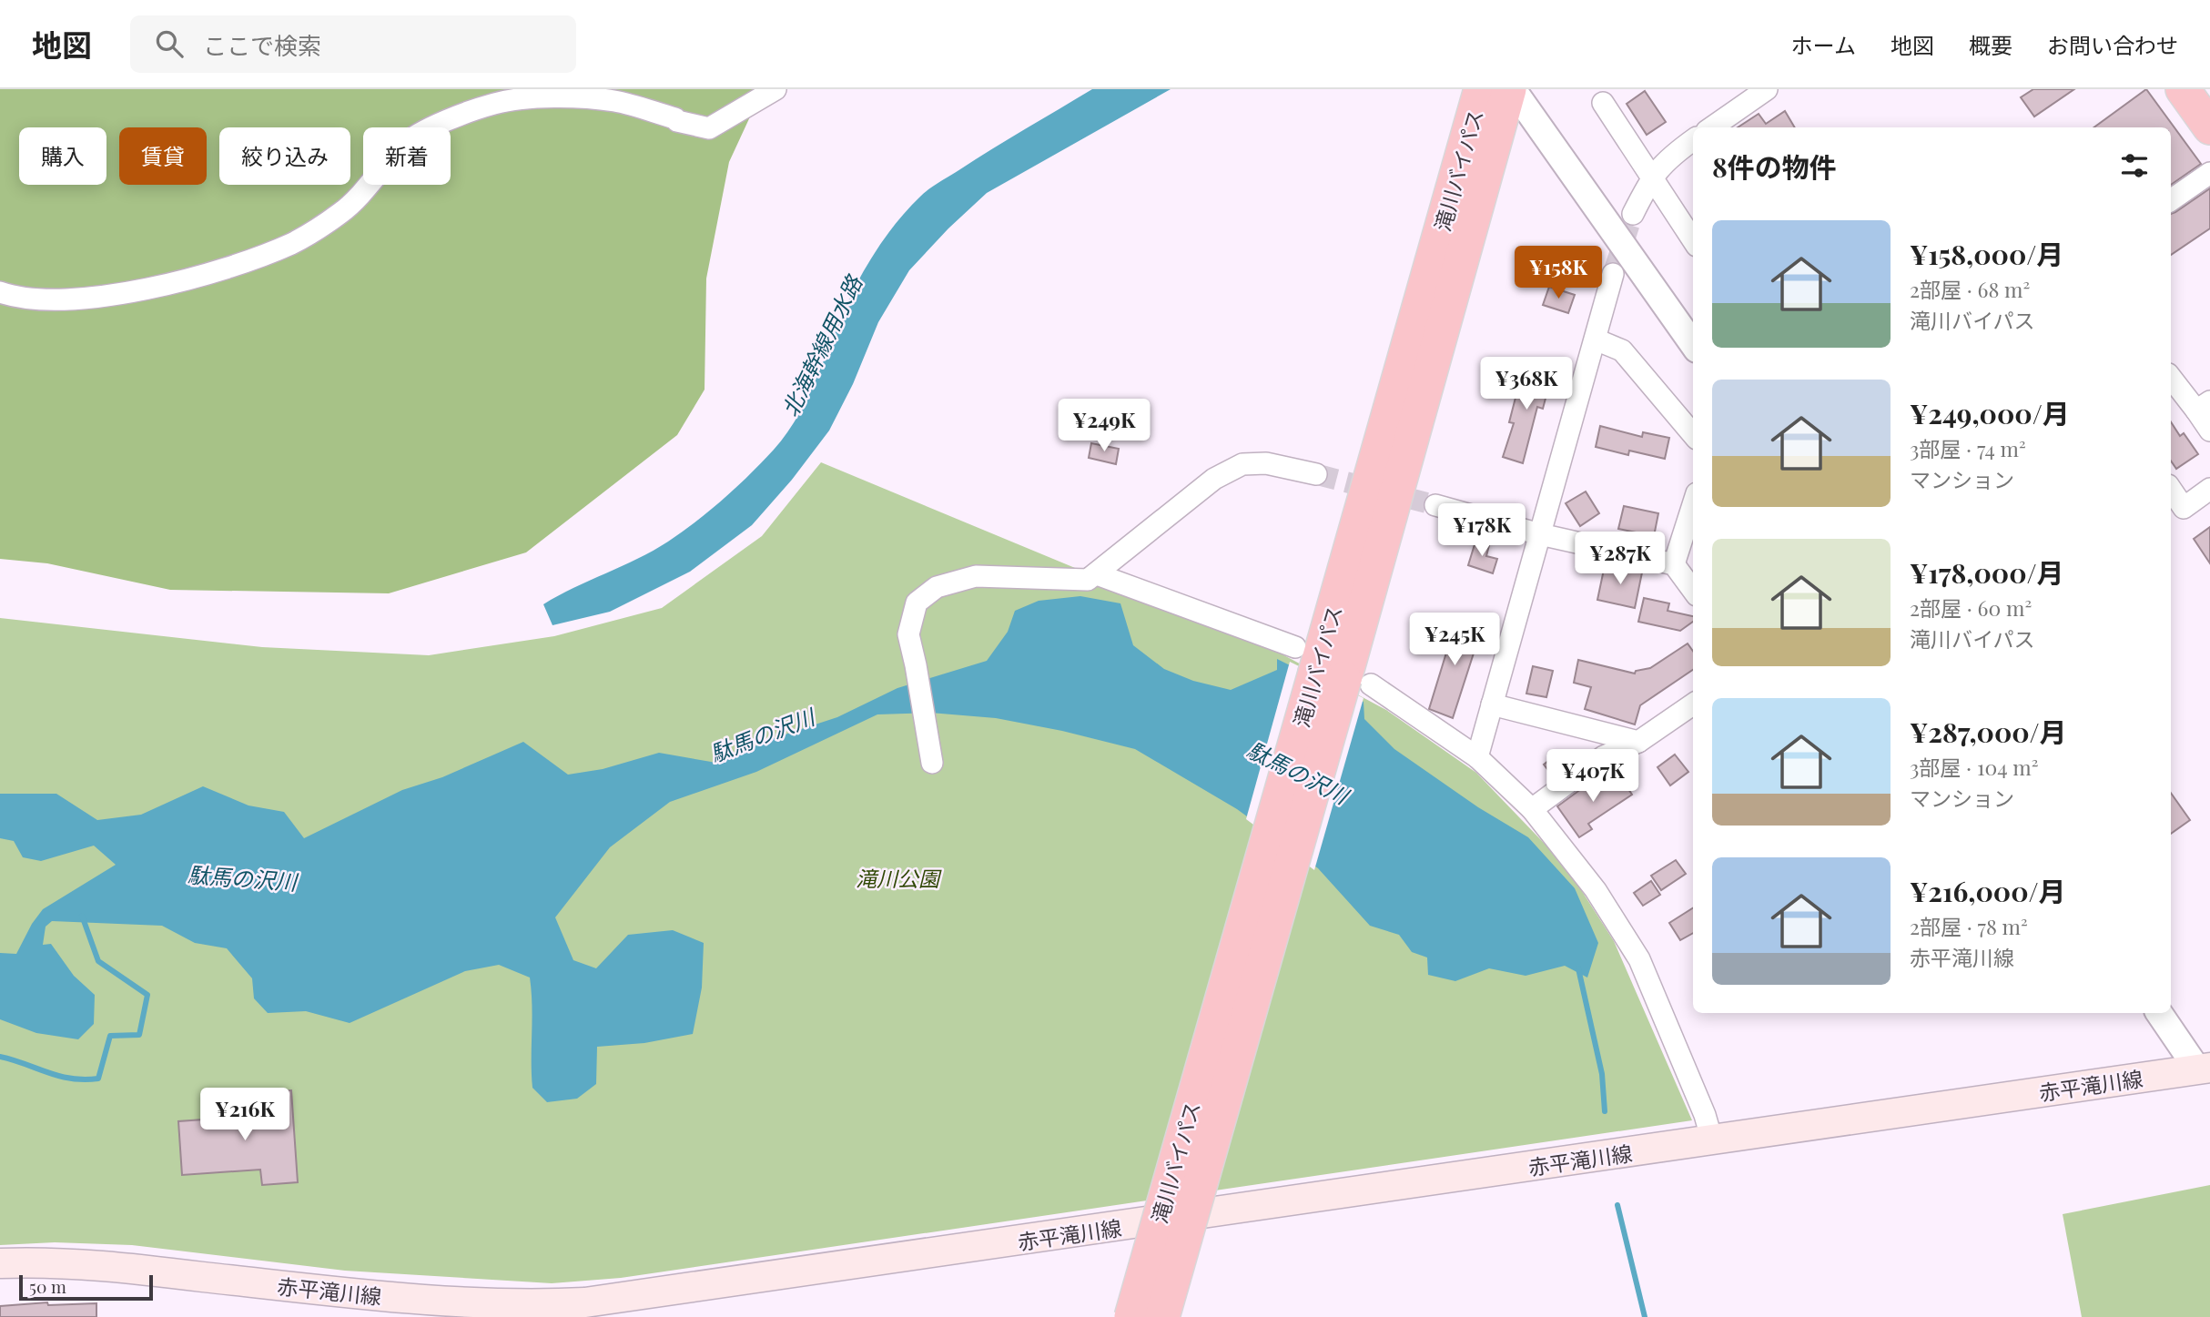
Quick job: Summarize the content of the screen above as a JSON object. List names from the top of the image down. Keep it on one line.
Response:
{"streets":{"highway":["滝川バイパス"],"main road":["赤平滝川線"]},"water":["北海幹線用水路","駄馬の沢川"],"parks":["滝川公園"],"scale_bar":"50 m","page":{"header":"地図","search":"ここで検索","nav":["ホーム","地図","概要","お問い合わせ"],"chip":["購入","賃貸","絞り込み","新着"],"heading":"8件の物件","list":[{"name":"¥158,000/月","note":"2部屋 · 68 m² · 滝川バイパス"},{"name":"¥249,000/月","note":"3部屋 · 74 m² · マンション"},{"name":"¥178,000/月","note":"2部屋 · 60 m² · 滝川バイパス"},{"name":"¥287,000/月","note":"3部屋 · 104 m² · マンション"},{"name":"¥216,000/月","note":"2部屋 · 78 m² · 赤平滝川線"}],"price":["¥158K","¥368K","¥249K","¥178K","¥287K","¥245K","¥407K","¥216K"],"scale":"50 m"}}
